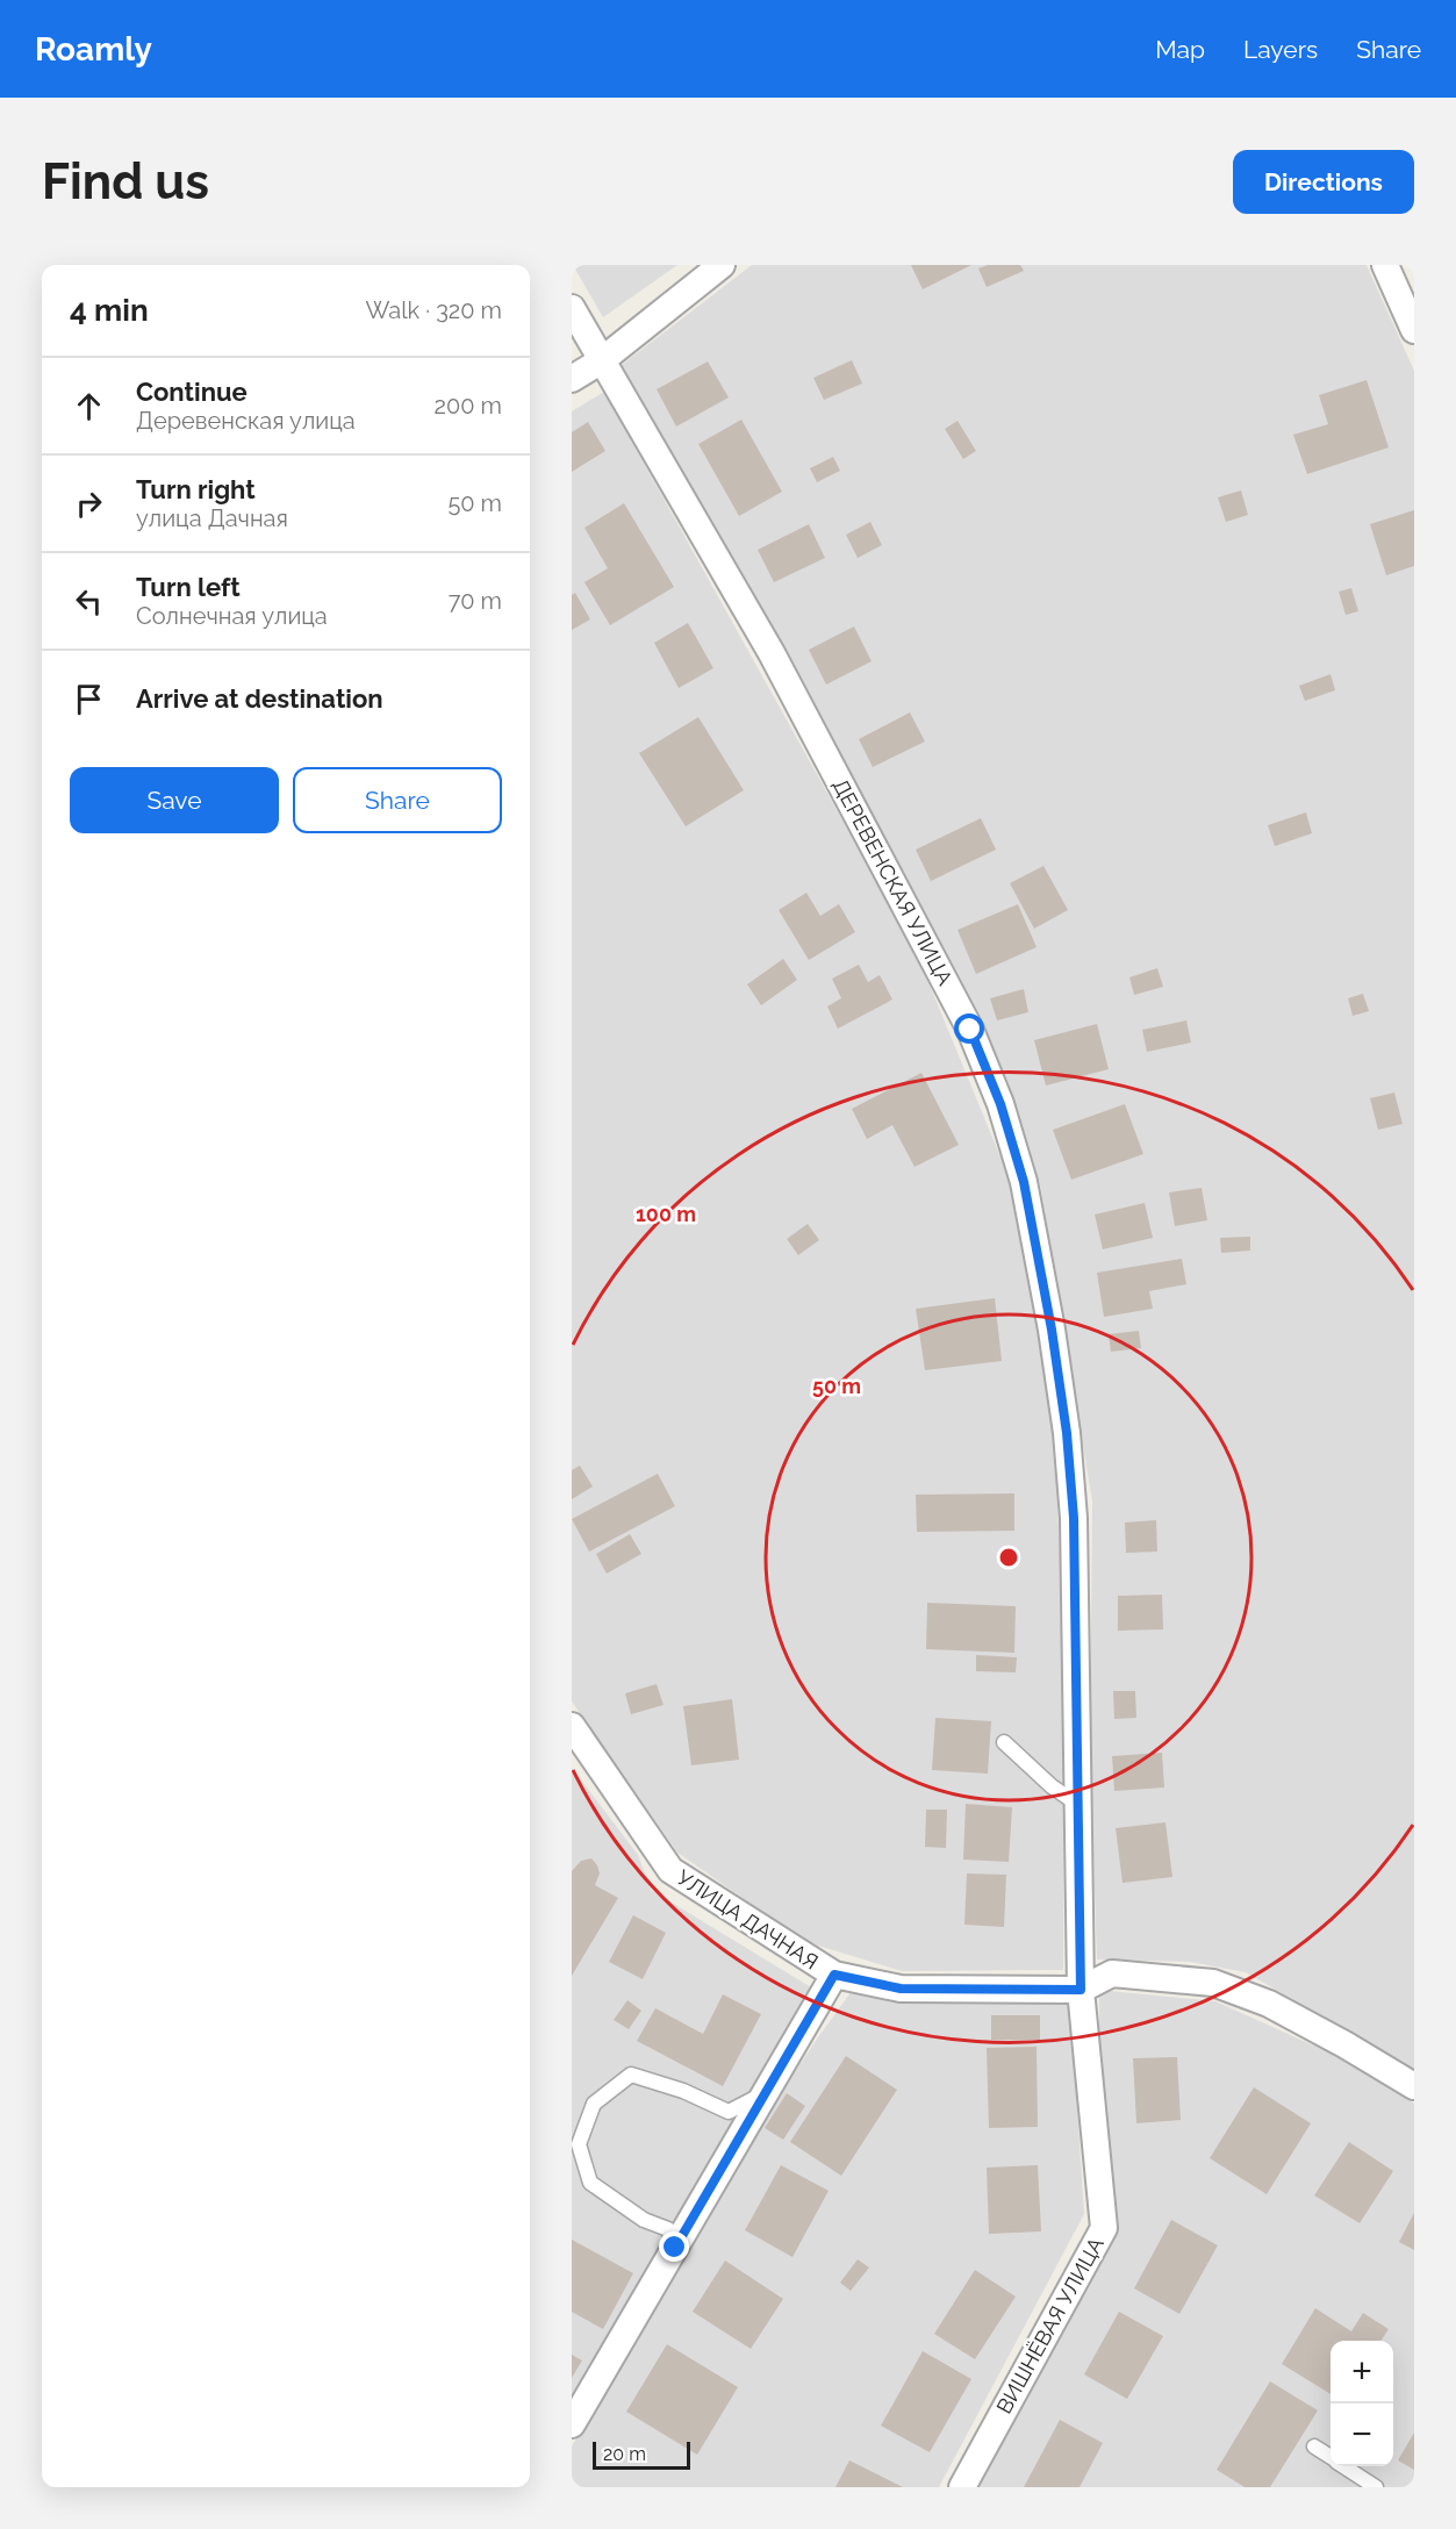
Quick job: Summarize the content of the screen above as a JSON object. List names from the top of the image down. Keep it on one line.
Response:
{"streets":{"street":["ДЕРЕВЕНСКАЯ УЛИЦА","УЛИЦА ДАЧНАЯ","ВИШНЁВАЯ УЛИЦА"]},"crossings":[["ДЕРЕВЕНСКАЯ УЛИЦА","УЛИЦА ДАЧНАЯ"],["ДЕРЕВЕНСКАЯ УЛИЦА","ВИШНЁВАЯ УЛИЦА"],["УЛИЦА ДАЧНАЯ","ВИШНЁВАЯ УЛИЦА"]],"scale_bar":"20 m","page":{"header":"Roamly","nav":["Map","Layers","Share"],"buttons":["Directions",["Save","Share"]],"title":"Find us","heading":["4 min","Walk · 320 m"],"list":[["Continue","Деревенская улица","200 m"],["Turn right","улица Дачная","50 m"],["Turn left","Солнечная улица","70 m"],"Arrive at destination"],"map_buttons":["+","−"],"scale":"20 m"},"rings":["100 m","50 m"]}
